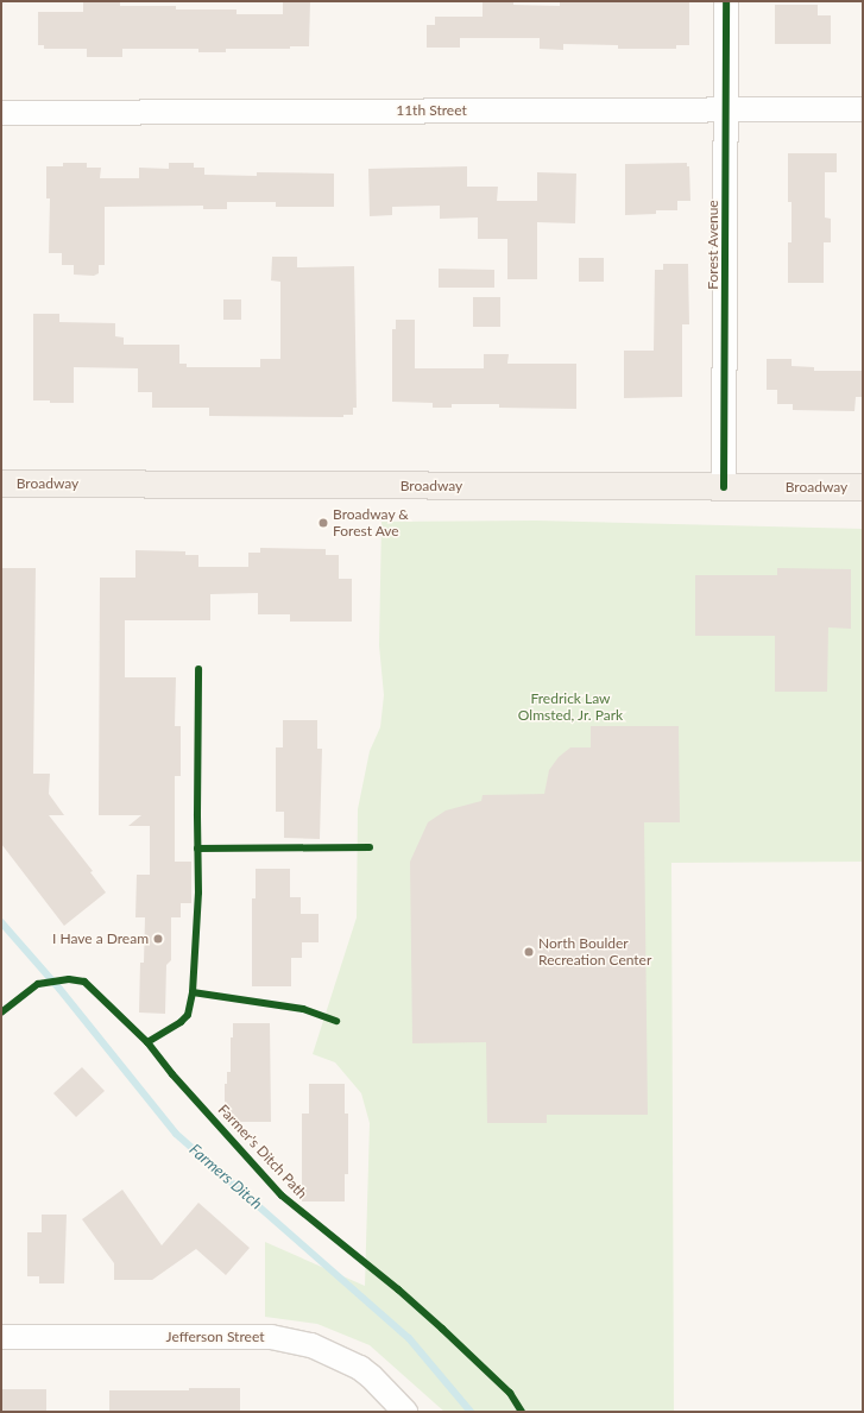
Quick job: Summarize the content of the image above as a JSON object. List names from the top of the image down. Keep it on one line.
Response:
{"streets":{"main road":["Broadway"],"street":["11th Street","Forest Avenue","Jefferson Street"],"cycle path":["Farmer's Ditch Path"]},"crossings":[["11th Street","Forest Avenue"],["Forest Avenue","Broadway"]],"water":["Farmers Ditch"],"parks":["Fredrick Law Olmsted, Jr. Park"],"places":["Broadway & Forest Ave","I Have a Dream","North Boulder Recreation Center"]}
